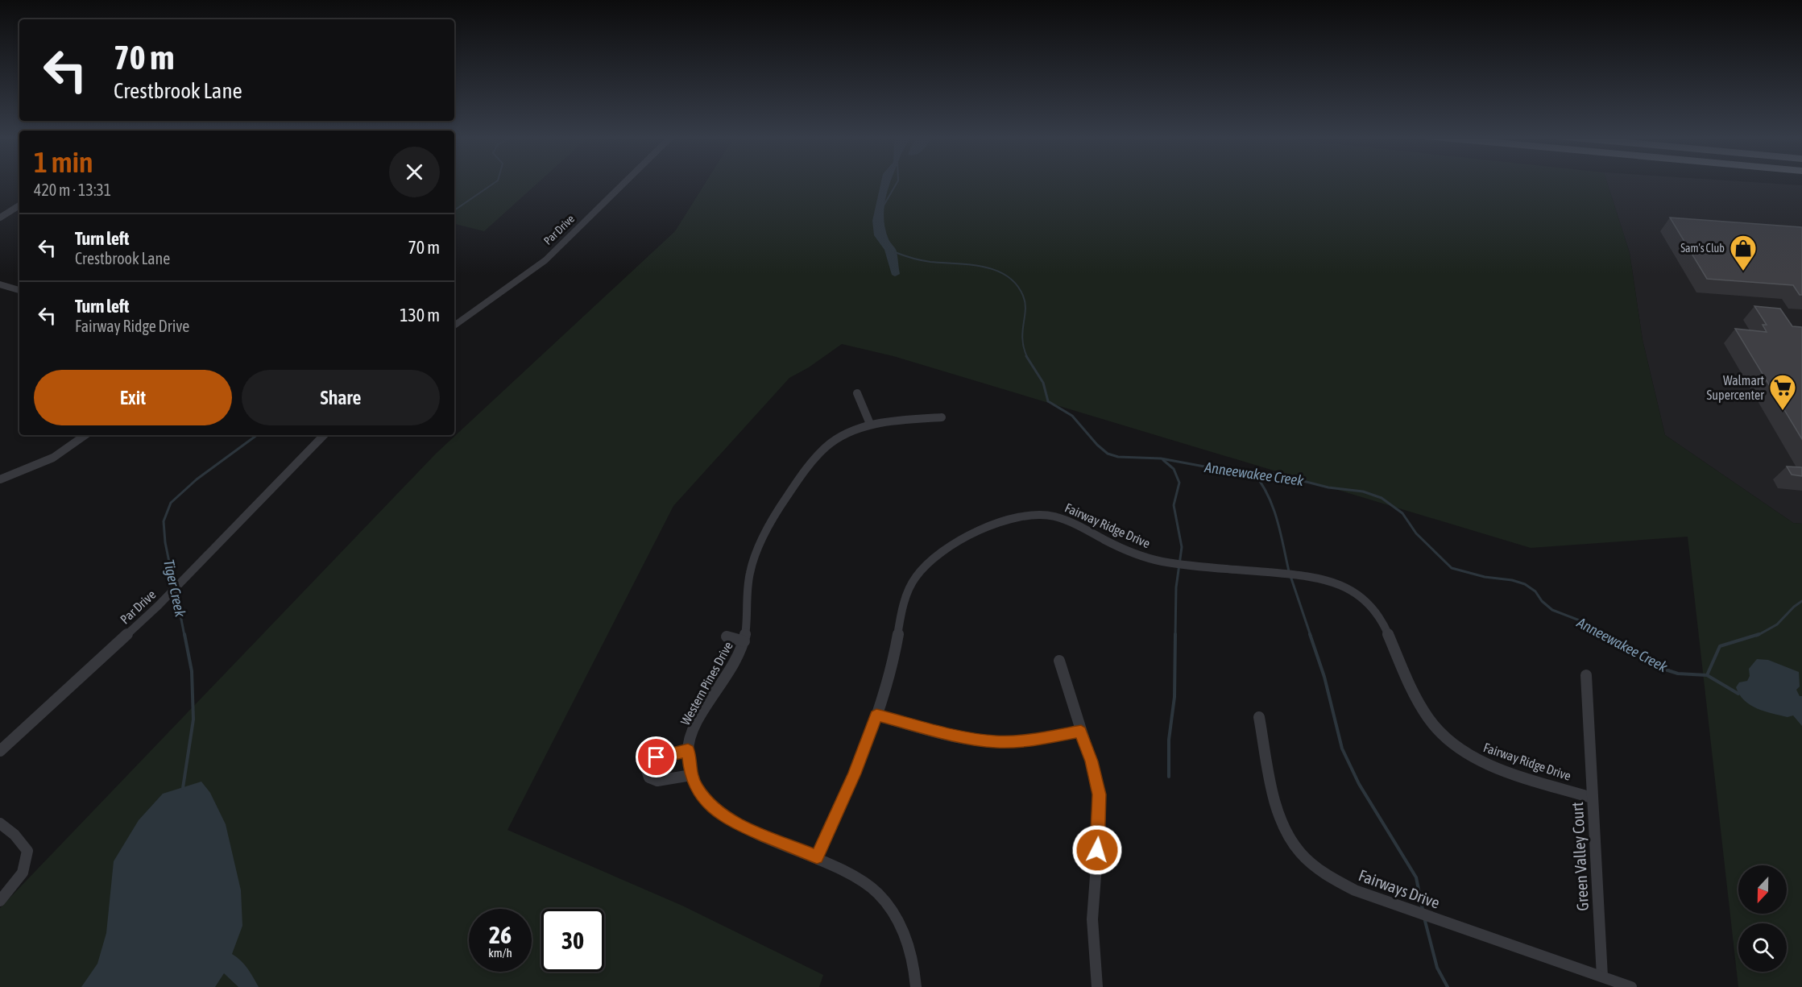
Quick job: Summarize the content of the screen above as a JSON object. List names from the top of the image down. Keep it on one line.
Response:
{"streets":{"street":["Par Drive","Fairway Ridge Drive","Western Pines Drive","Green Valley Court","Fairways Drive"]},"crossings":[["Fairway Ridge Drive","Western Pines Drive"],["Fairway Ridge Drive","Green Valley Court"],["Green Valley Court","Fairways Drive"]],"water":["Anneewakee Creek","Tiger Creek"],"places":{"shop":["Sam's Club"],"supermarket":["Walmart Supercenter"]},"north":"bottom","page":{"turn":["70 m","Crestbrook Lane"],"heading":["1 min","420 m · 13:31"],"list":[{"name":"Turn left","note":"Crestbrook Lane","value":"70 m"},{"name":"Turn left","note":"Fairway Ridge Drive","value":"130 m"}],"buttons":["Exit","Share"],"speed":"26 km/h","limit":"30"}}
